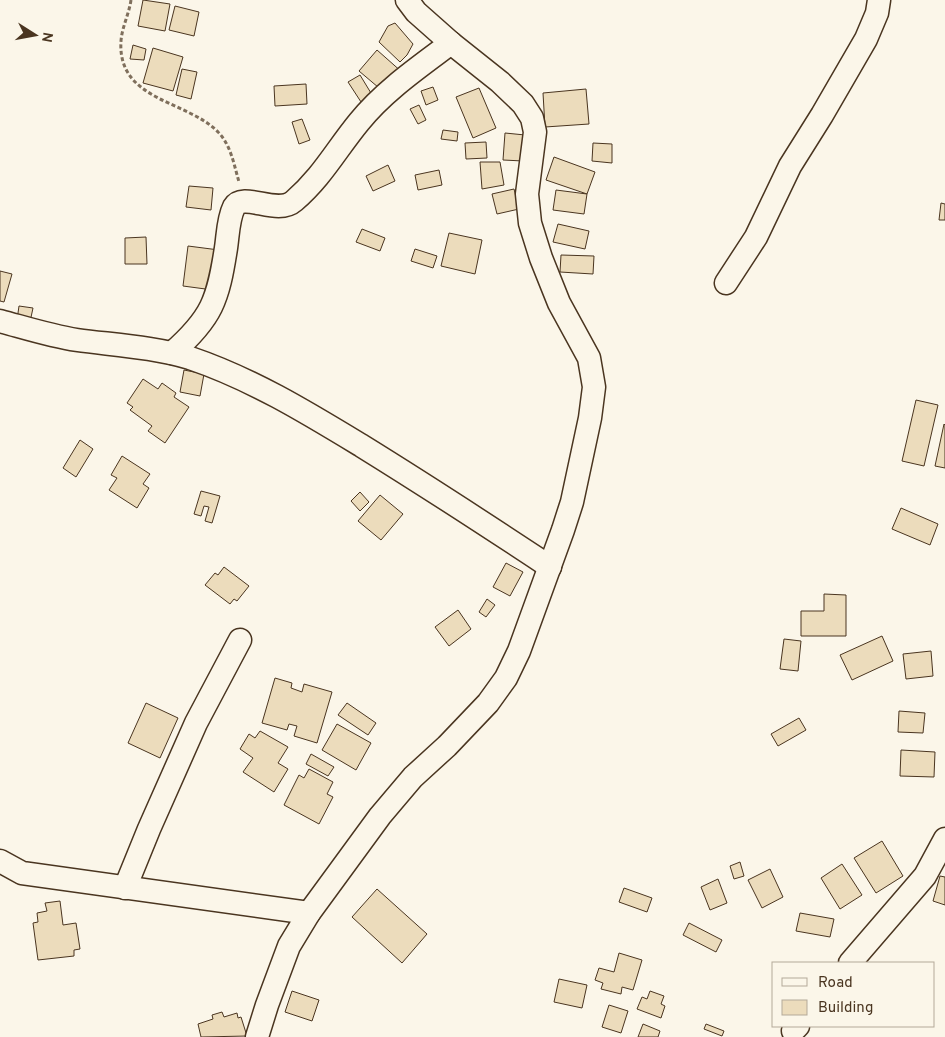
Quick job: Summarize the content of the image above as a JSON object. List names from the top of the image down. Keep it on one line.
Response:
{"legend":["Road","Building"],"north":"right"}
